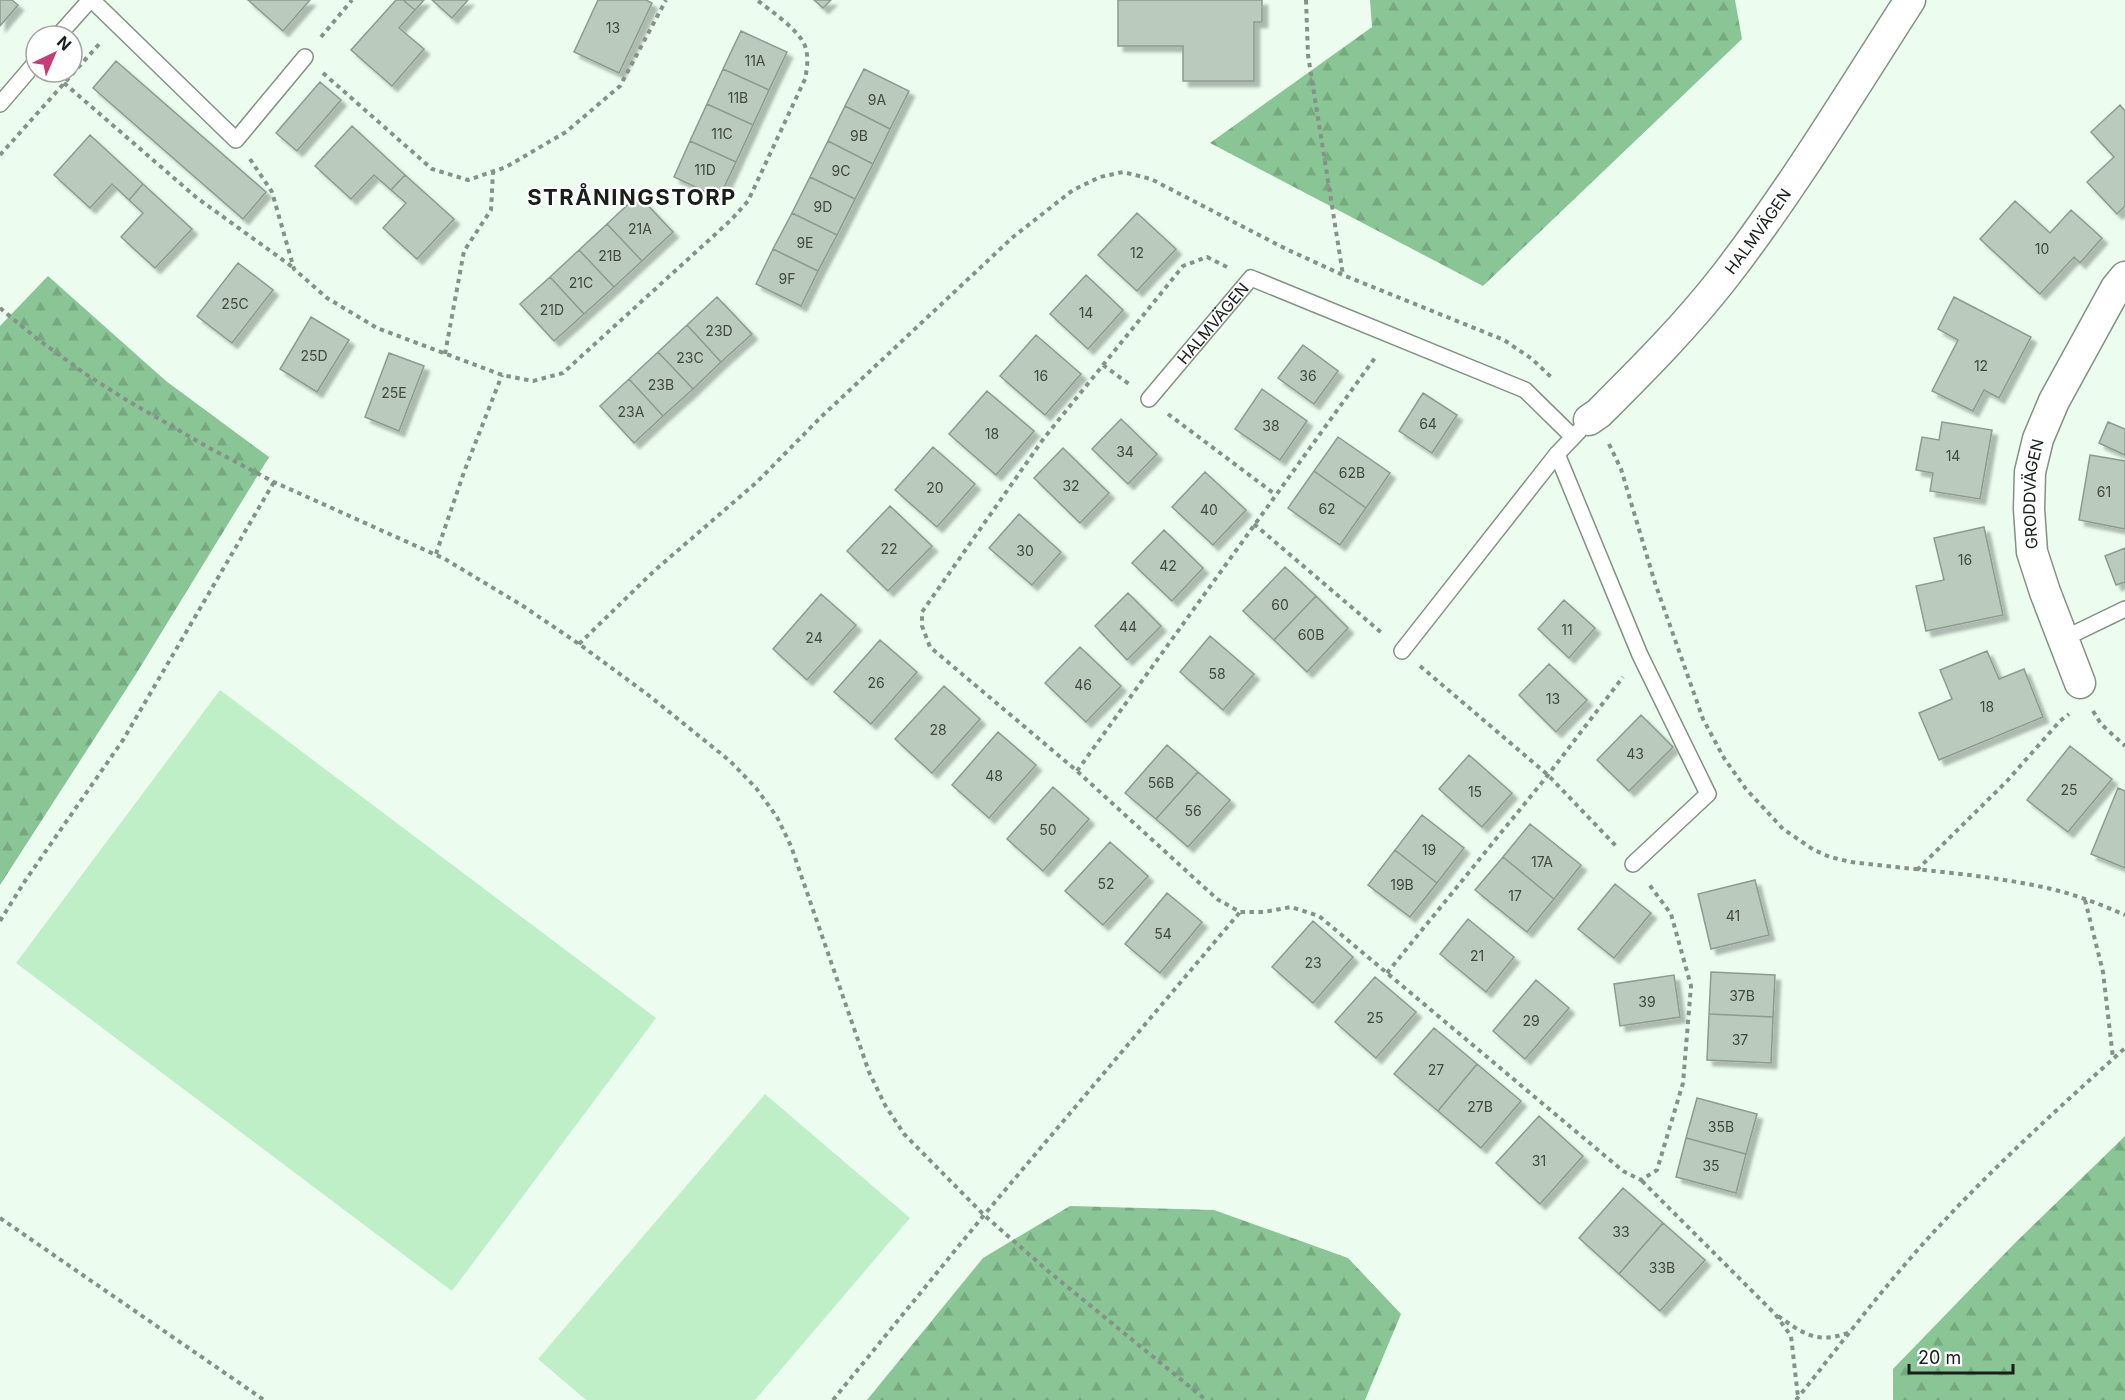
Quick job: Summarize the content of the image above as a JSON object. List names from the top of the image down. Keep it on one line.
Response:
{"streets":{"street":["HALMVÄGEN","GRODDVÄGEN"]},"districts":["STRÅNINGSTORP"],"house_numbers":["13","11A","11B","9A","11C","9B","11D","9C","9D","21A","9E","10","12","21B","9F","21C","25C","21D","14","23D","25D","23C","12","16","36","23B","25E","23A","64","38","18","34","14","62B","32","20","61","62","40","22","30","16","42","60","44","11","60B","24","58","26","46","13","18","28","43","48","56B","25","15","56","50","19","17A","52","19B","17","41","54","21","23","37B","39","25","29","37","27","27B","35B","31","35","33","33B"],"scale_bar":"20 m","north":"top right"}
